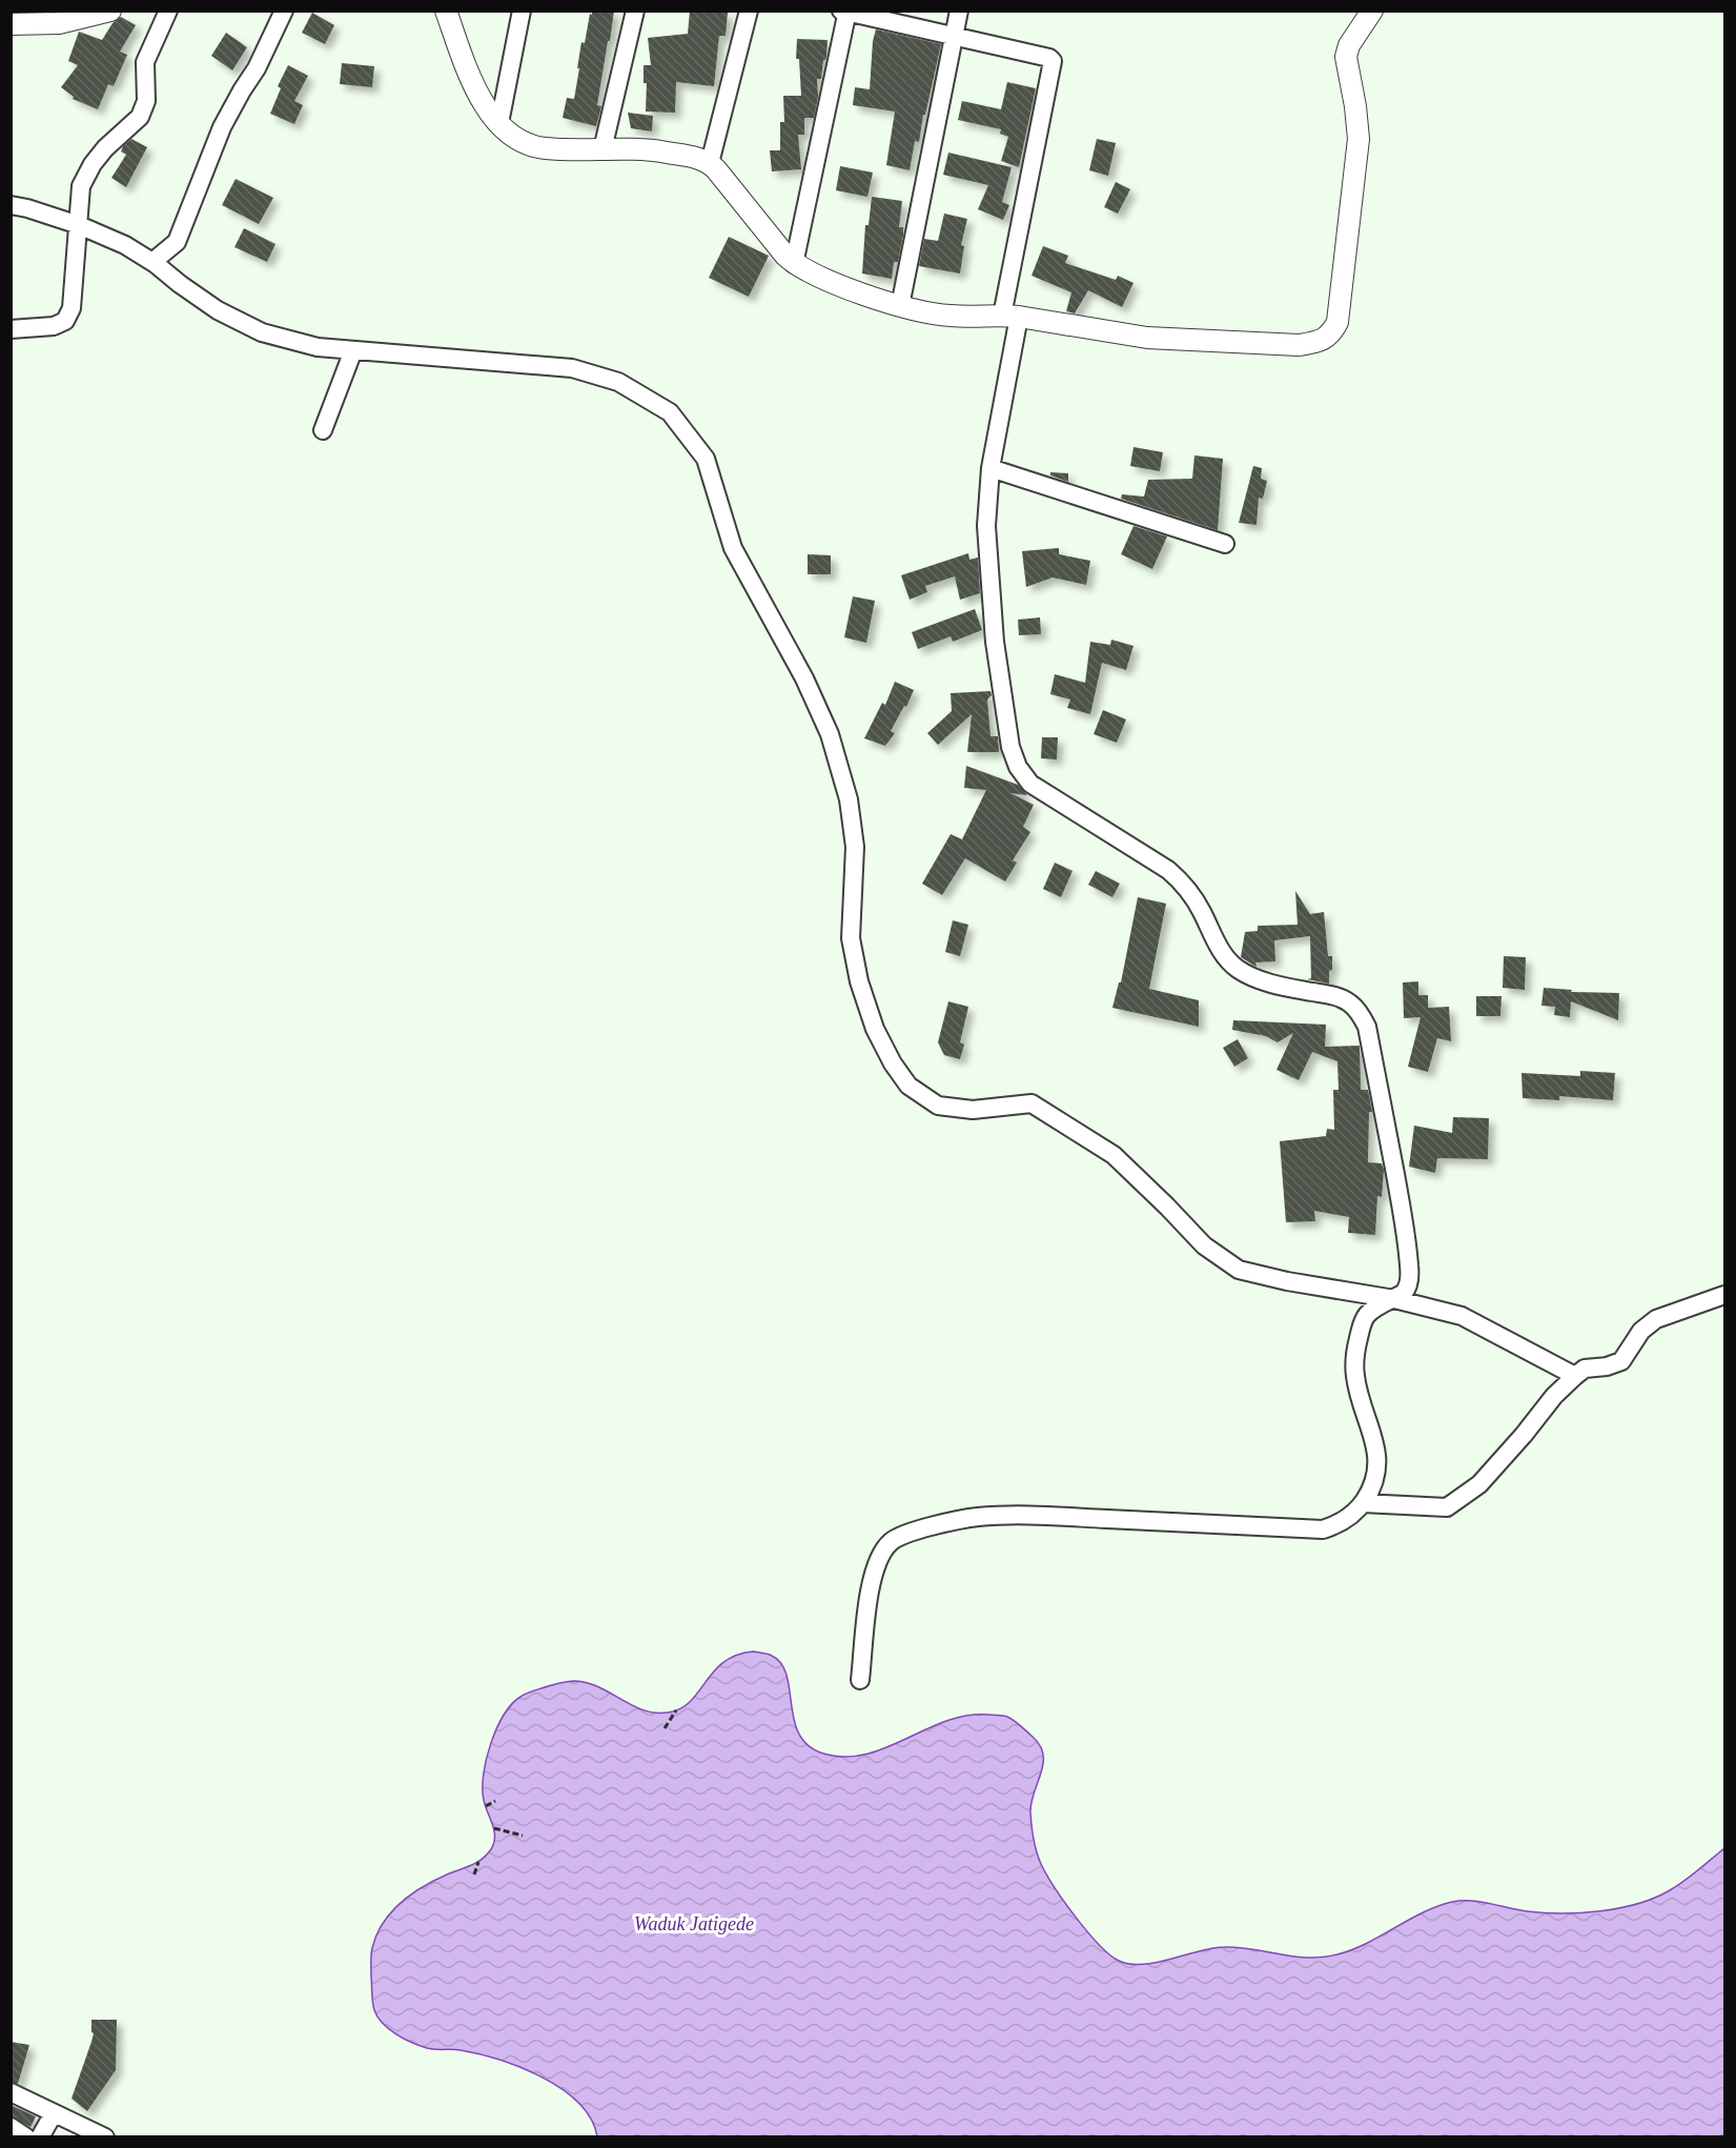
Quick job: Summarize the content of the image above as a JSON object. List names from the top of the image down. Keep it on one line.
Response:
{"water":["Waduk Jatigede"]}
